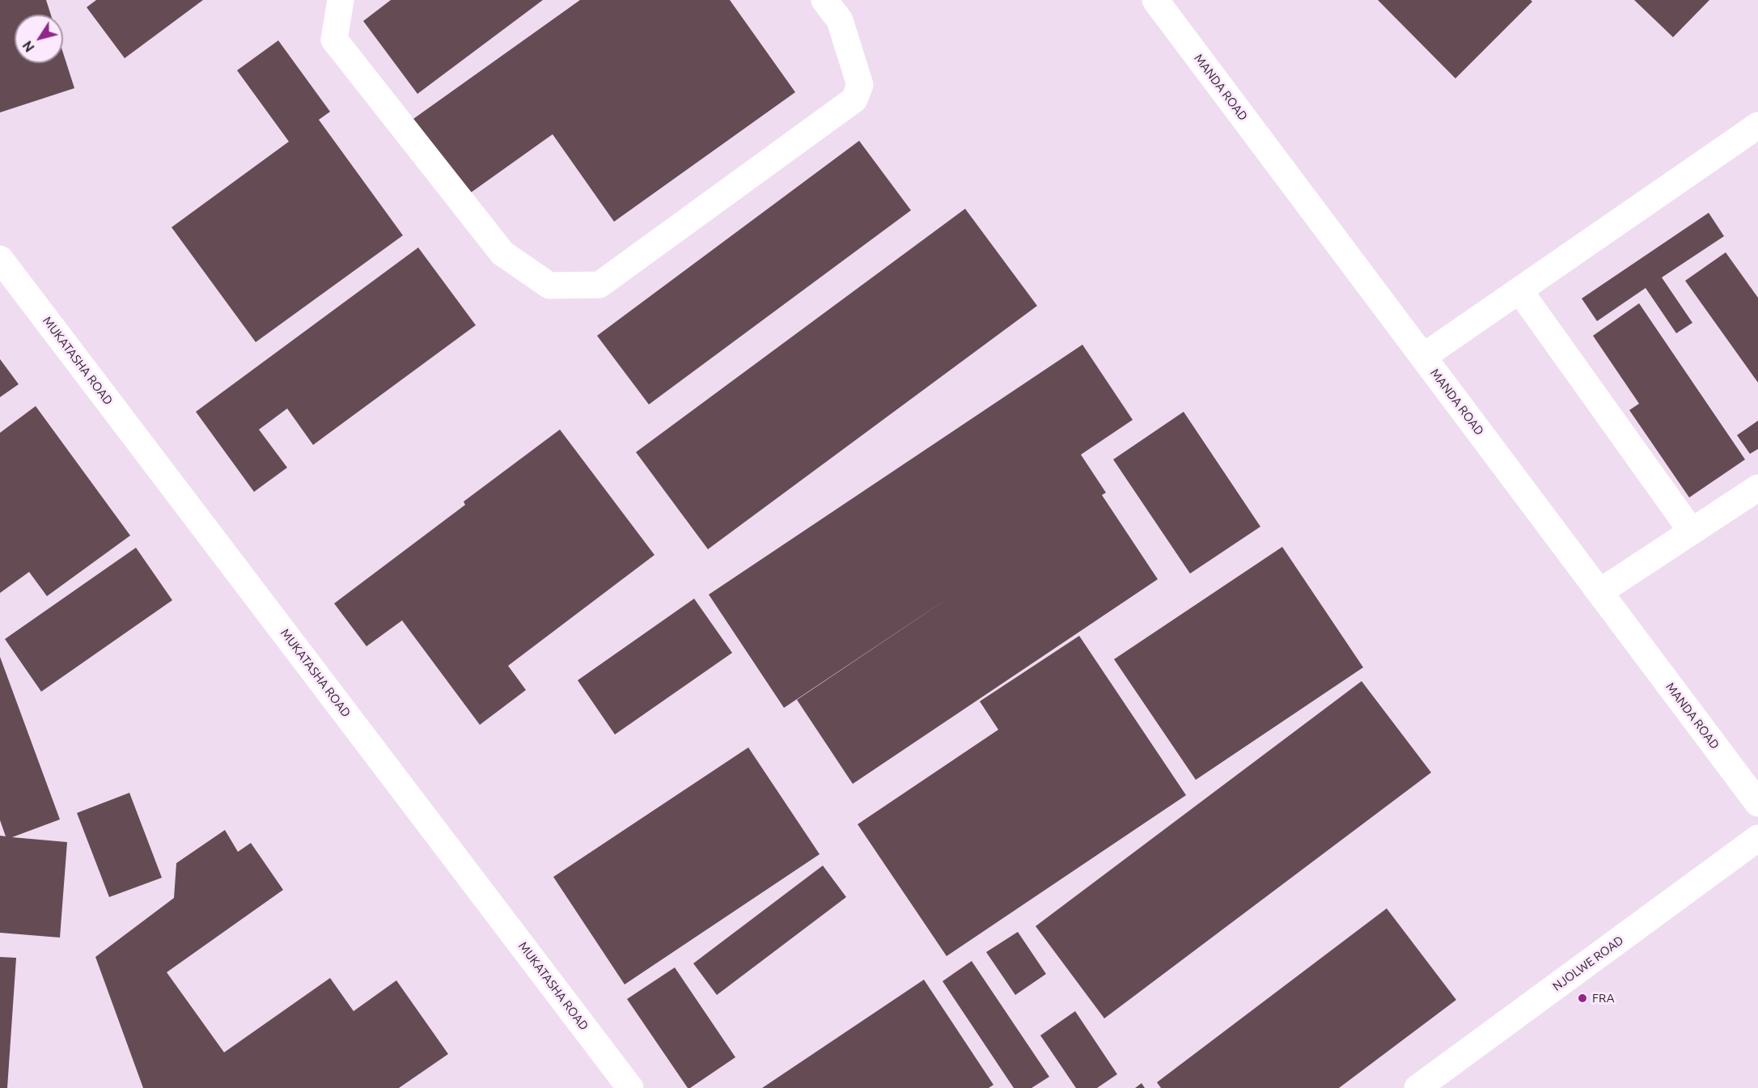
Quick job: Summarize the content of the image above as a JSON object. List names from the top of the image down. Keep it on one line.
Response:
{"streets":{"street":["MANDA ROAD","MUKATASHA ROAD","NJOLWE ROAD"]},"places":["FRA"],"north":"bottom left"}
